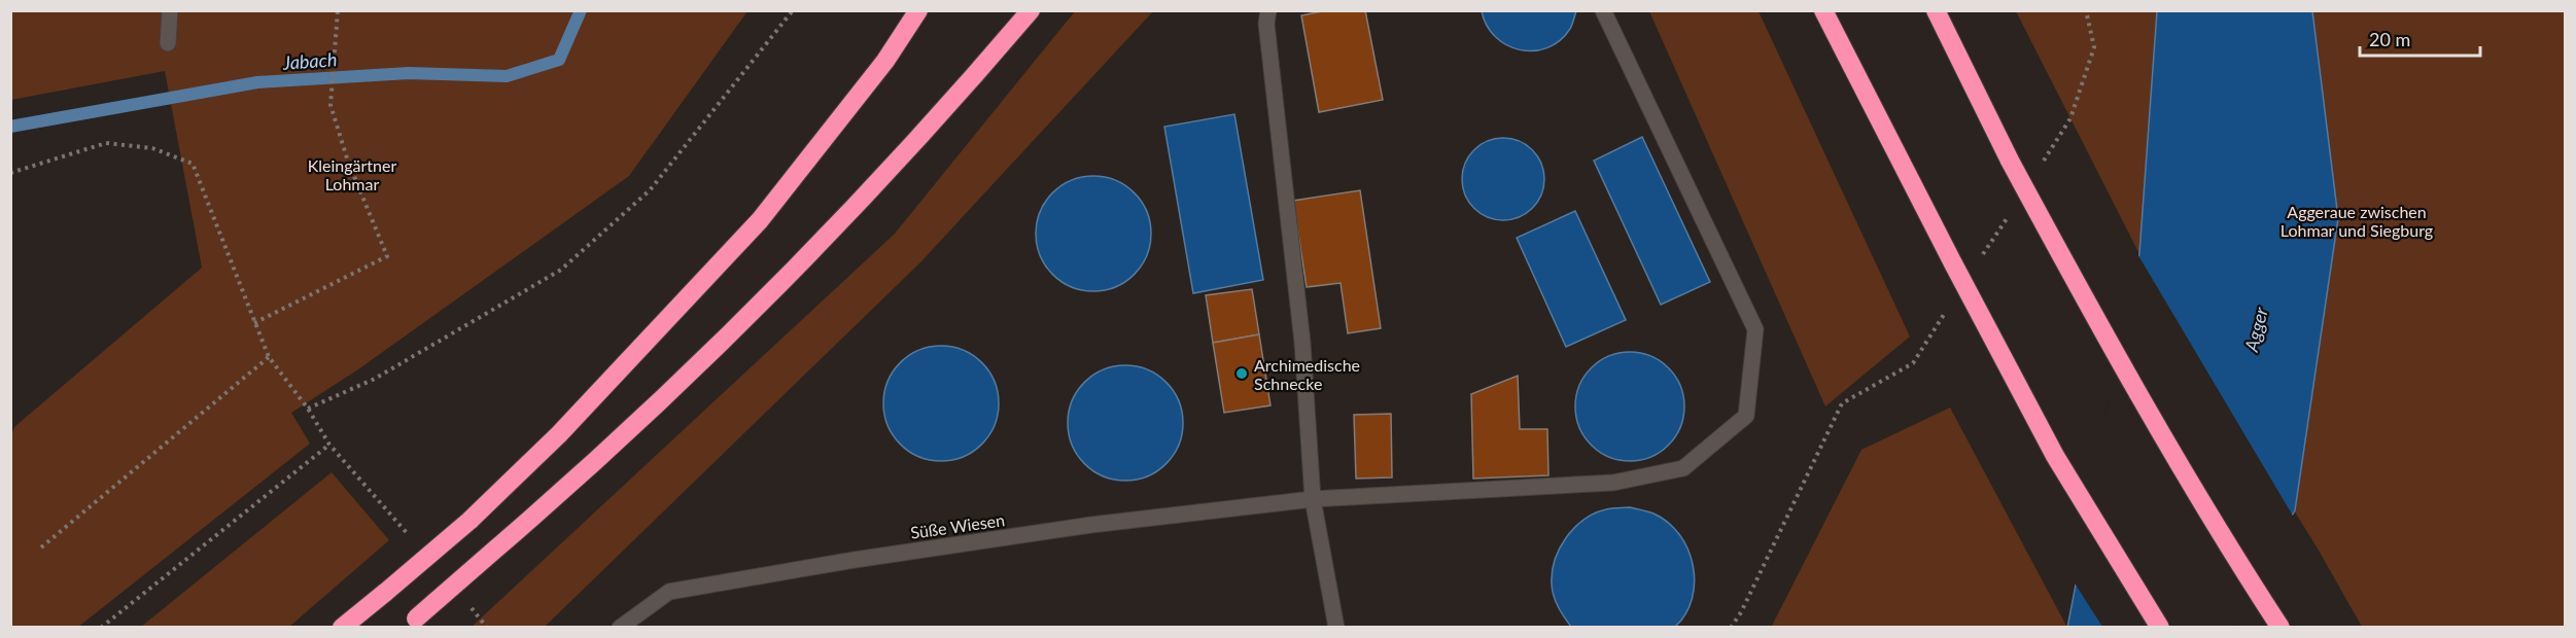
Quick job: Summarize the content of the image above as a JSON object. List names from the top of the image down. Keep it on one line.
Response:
{"streets":{"lane":["Süße Wiesen"]},"water":["Jabach","Agger"],"parks":["Kleingärtner Lohmar","Aggeraue zwischen Lohmar und Siegburg"],"places":["Archimedische Schnecke"],"scale_bar":"20 m"}
